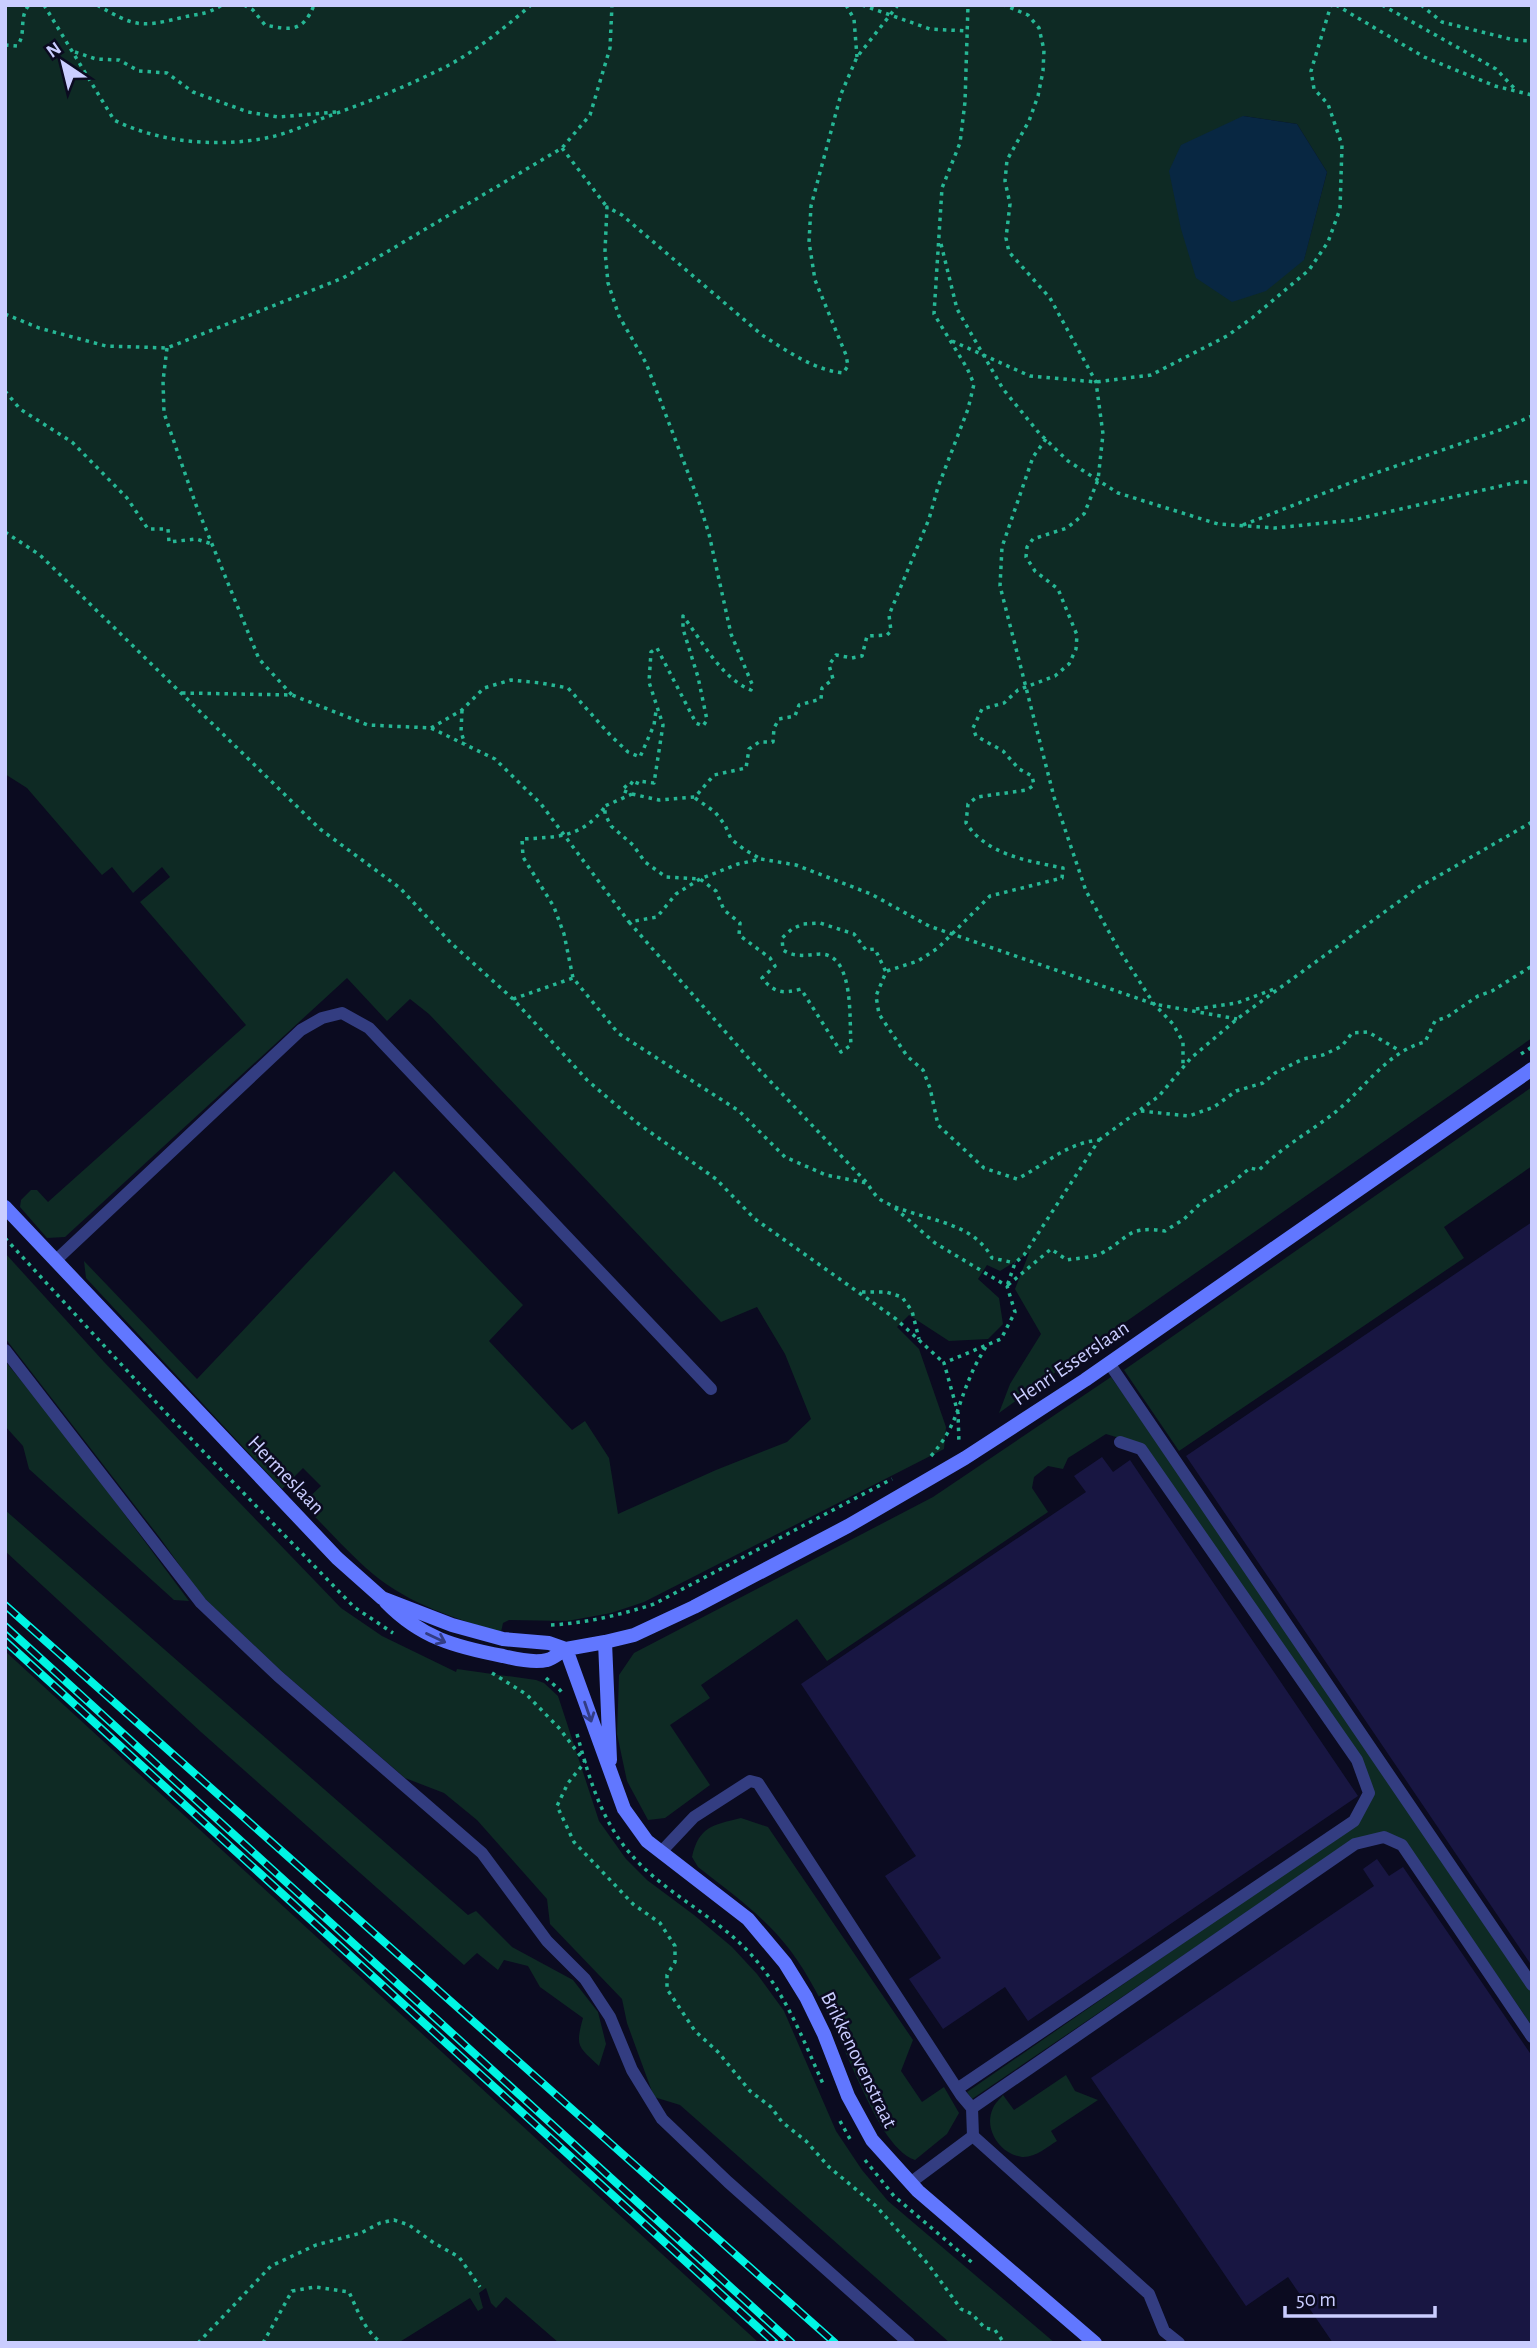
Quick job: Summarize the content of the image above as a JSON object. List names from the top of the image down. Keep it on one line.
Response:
{"streets":{"street":["Henri Esserslaan","Hermeslaan","Brikkenovenstraat"]},"crossings":[["Henri Esserslaan","Brikkenovenstraat"],["Hermeslaan","Brikkenovenstraat"]],"scale_bar":"50 m","north":"top left"}
